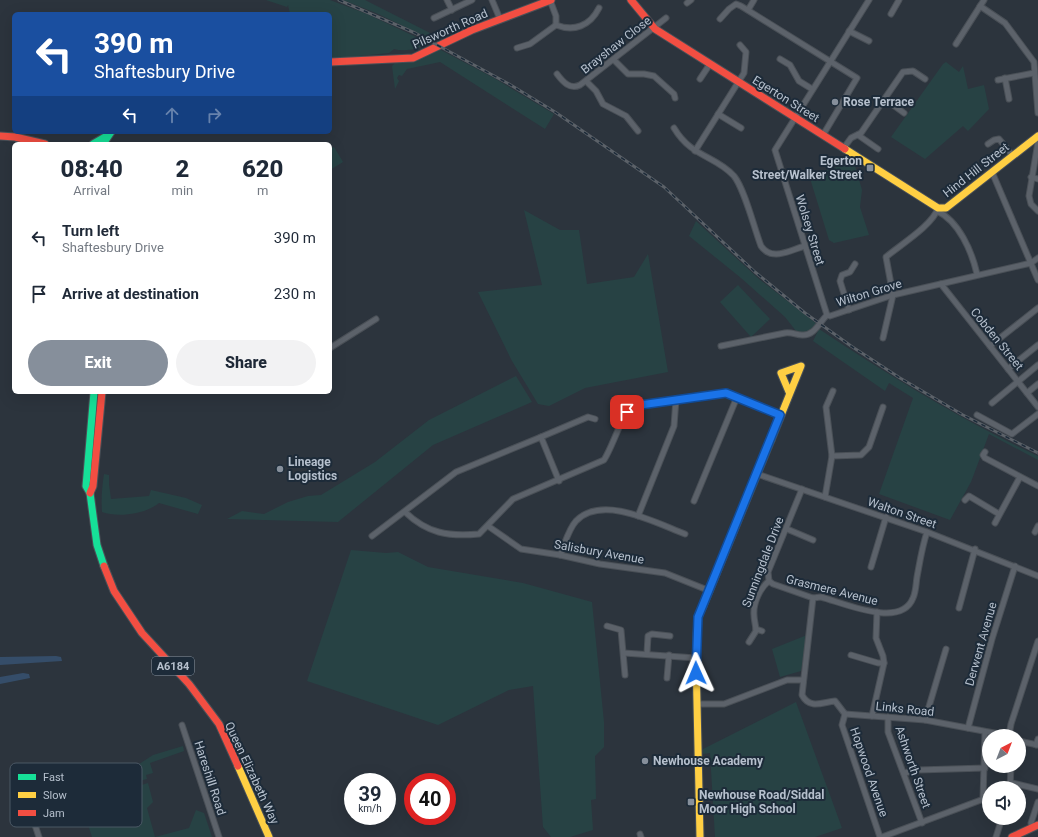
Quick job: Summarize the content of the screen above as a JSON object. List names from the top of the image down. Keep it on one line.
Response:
{"streets":{"street":["Pilsworth Road","Brayshaw Close","Egerton Street","Hind Hill Street","Wolsey Street","Wilton Grove","Cobden Street","Walton Street","Salisbury Avenue","Sunningdale Drive","Grasmere Avenue","Derwent Avenue","A6184","Links Road","Ashworth Street","Hopwood Avenue","Queen Elizabeth Way","Hareshill Road"]},"crossings":[["Brayshaw Close","Egerton Street"],["Egerton Street","Hind Hill Street"],["Egerton Street","Wolsey Street"],["Egerton Street","Wilton Grove"],["Hind Hill Street","Wilton Grove"],["Wolsey Street","Wilton Grove"],["Wilton Grove","Cobden Street"],["Walton Street","Sunningdale Drive"],["Walton Street","Grasmere Avenue"],["Walton Street","Derwent Avenue"],["Sunningdale Drive","Grasmere Avenue"],["Derwent Avenue","Links Road"],["Links Road","Ashworth Street"],["Links Road","Hopwood Avenue"]],"places":{"other":["Rose Terrace","Lineage Logistics","Newhouse Academy"],"transit":["Egerton Street/Walker Street","Newhouse Road/Siddal Moor High School"]},"legend":["Fast","Slow","Jam"],"north":"top right","page":{"turn":["390 m","Shaftesbury Drive"],"eta":["08:40","Arrival","2","min","620","m"],"list":[{"name":"Turn left","note":"Shaftesbury Drive","value":"390 m"},{"name":"Arrive at destination","value":"230 m"}],"buttons":["Exit","Share"],"speed":"39 km/h","limit":"40"}}
